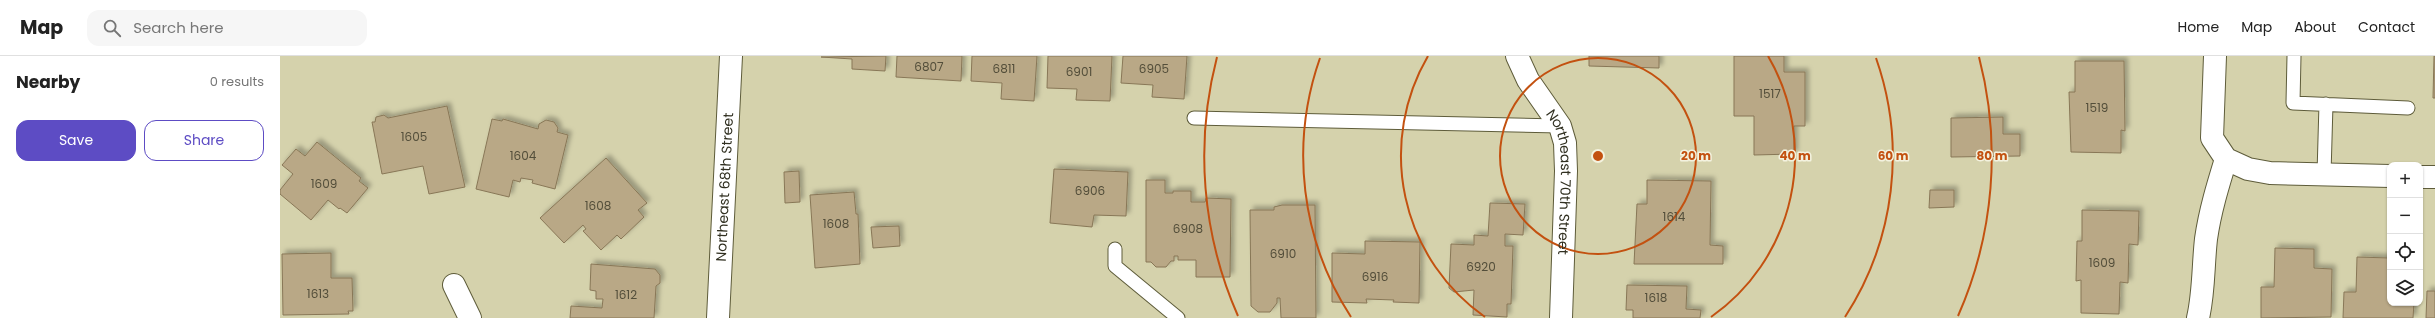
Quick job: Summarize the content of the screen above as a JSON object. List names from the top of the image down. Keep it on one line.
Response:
{"streets":{"street":["Northeast 70th Street","Northeast 68th Street"]},"house_numbers":["6807","6811","6905","6901","1517","1519","1605","1604","1609","6906","1608","1614","1608","6908","6910","1609","6920","6916","1613","1612","1618"],"page":{"header":"Map","search":"Search here","nav":["Home","Map","About","Contact"],"heading":["Nearby","0 results"],"buttons":["Save","Share"],"map_buttons":["+","−"]},"rings":["20 m","40 m","60 m","80 m"]}
